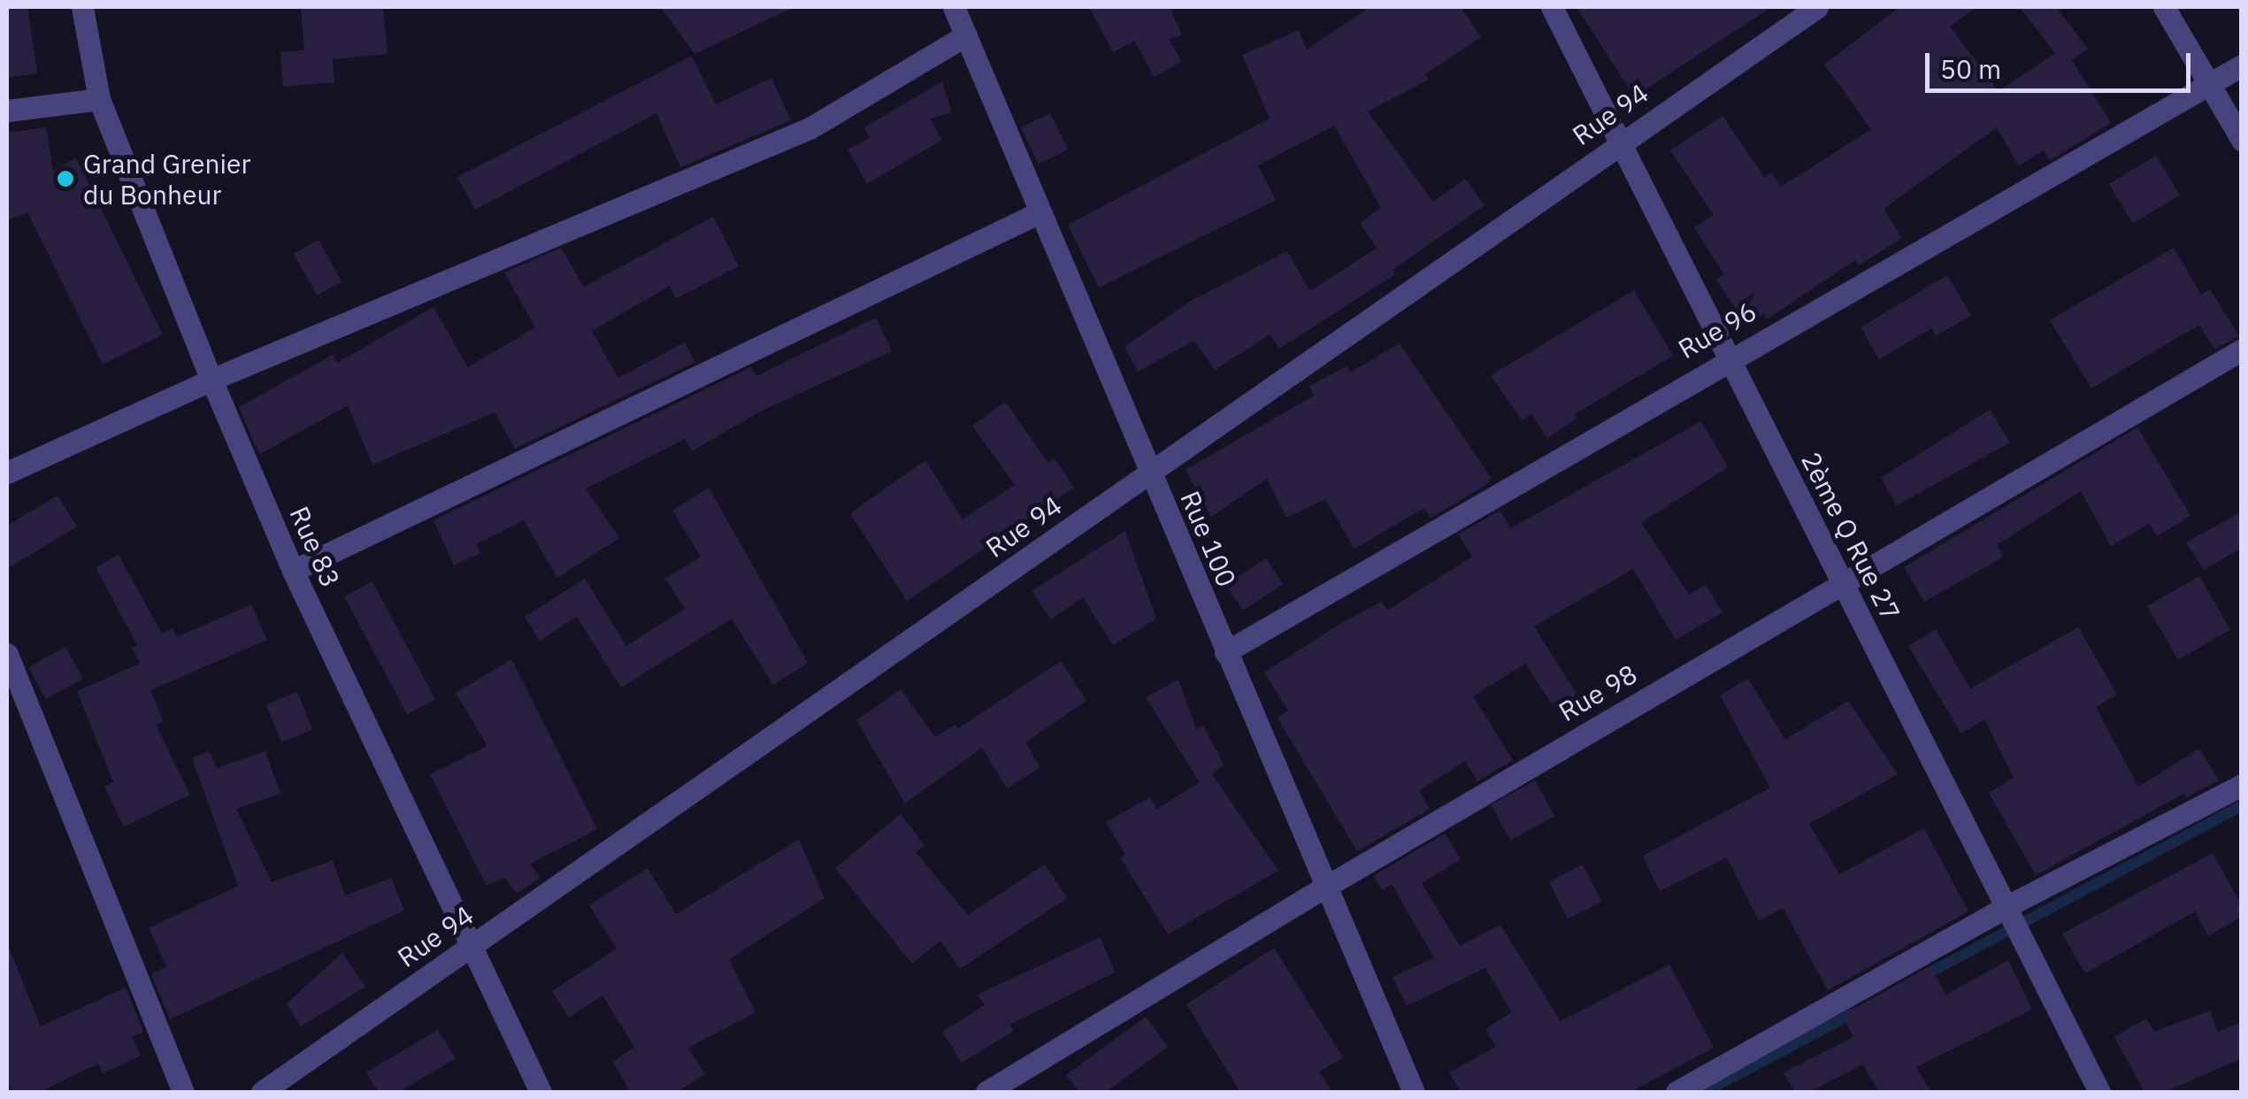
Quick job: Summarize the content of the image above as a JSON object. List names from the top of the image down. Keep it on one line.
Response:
{"streets":{"street":["Rue 94","Rue 96","2ème Q Rue 27","Rue 100","Rue 83","Rue 98"]},"crossings":[["Rue 94","2ème Q Rue 27"],["Rue 94","Rue 100"],["Rue 94","Rue 83"],["Rue 96","2ème Q Rue 27"],["Rue 96","Rue 100"],["2ème Q Rue 27","Rue 98"],["Rue 100","Rue 98"]],"places":["Grand Grenier du Bonheur"],"scale_bar":"50 m"}
